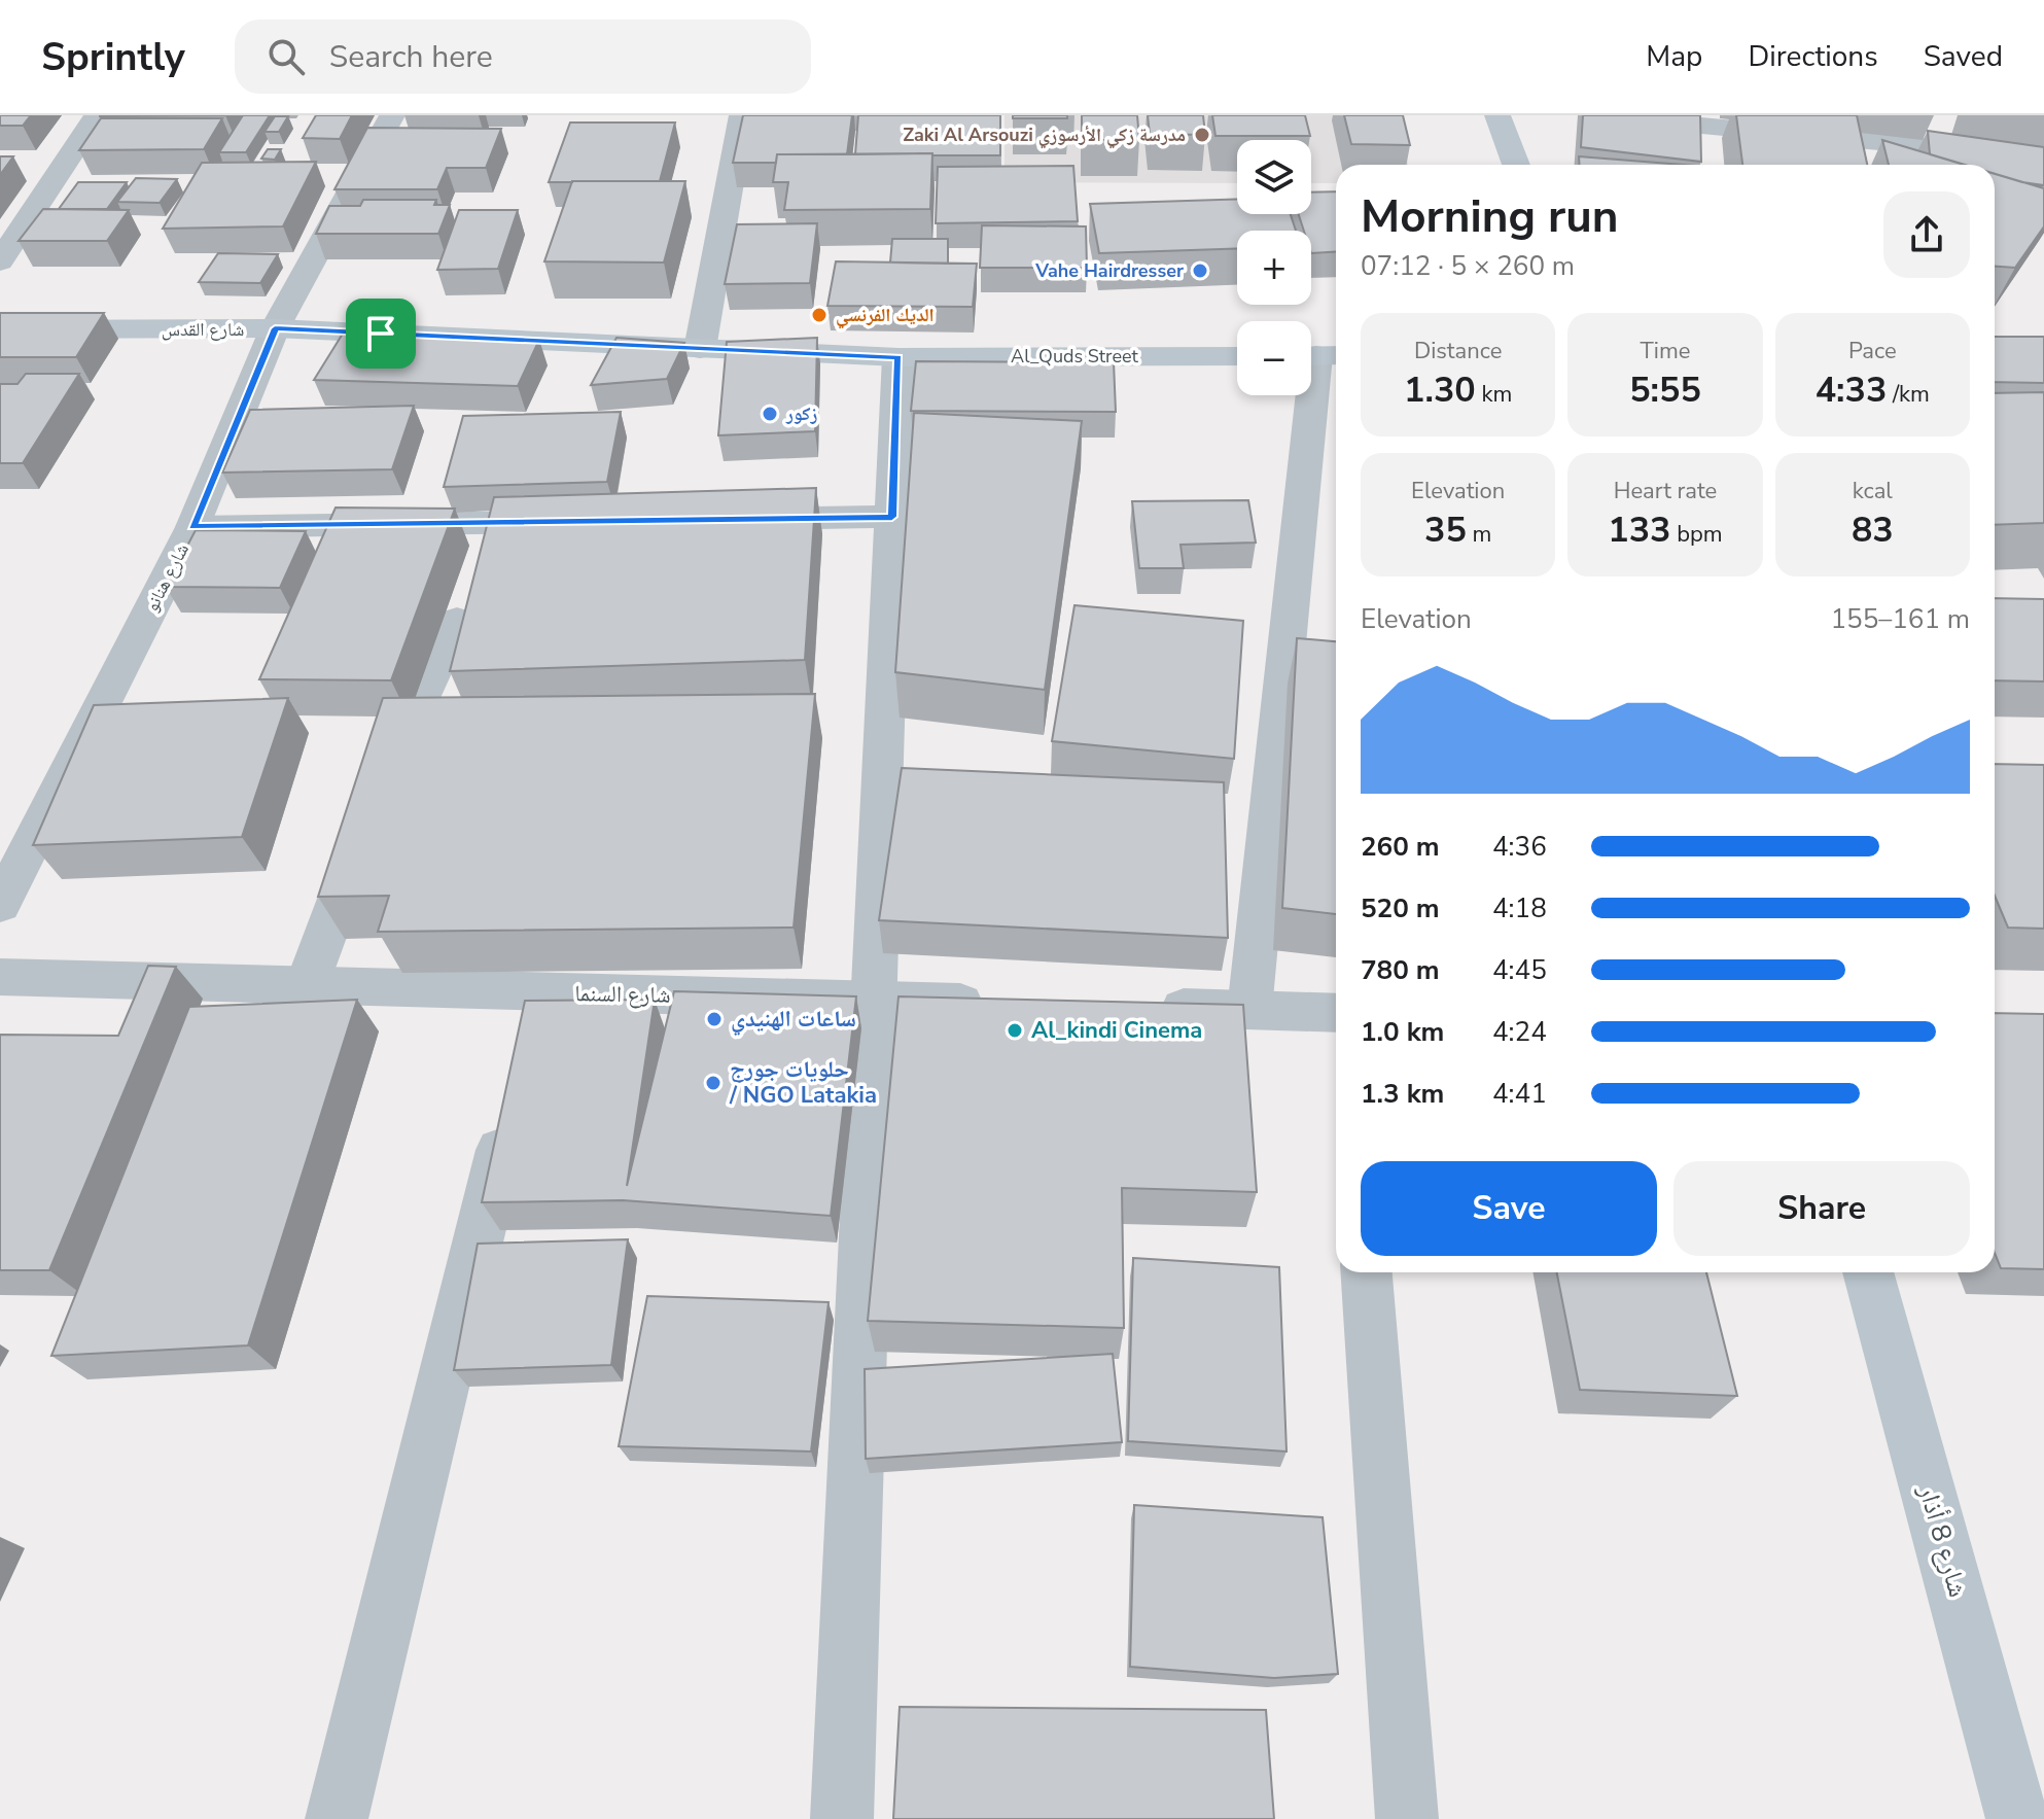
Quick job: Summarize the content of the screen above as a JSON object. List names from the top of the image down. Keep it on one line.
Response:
{"streets":{"main road":["شارع القدس","Al_Quds Street","شارع 8 أذار"],"street":["شارع هنانو","شارع السنما"]},"crossings":[["شارع القدس","Al_Quds Street"],["شارع القدس","شارع هنانو"]],"places":["Zaki Al Arsouzi مدرسة زكي الأرسوزي","Vahe Hairdresser","الديك الفرنسي","زكور","ساعات الهنيدي","Al_kindi Cinema","حلويات جورج / NGO Latakia"],"page":{"header":"Sprintly","search":"Search here","nav":["Map","Directions","Saved"],"map_buttons":["+","−"],"heading":["Morning run","07:12 · 5 × 260 m"],"stats":[["Distance","1.30 km"],["Time","5:55"],["Pace","4:33 /km"],["Elevation","35 m"],["Heart rate","133 bpm"],["kcal","83"]],"chart":["Elevation","155–161 m"],"list":[{"name":"260 m","note":"4:36"},{"name":"520 m","note":"4:18"},{"name":"780 m","note":"4:45"},{"name":"1.0 km","note":"4:24"},{"name":"1.3 km","note":"4:41"}],"buttons":["Save","Share"]}}
